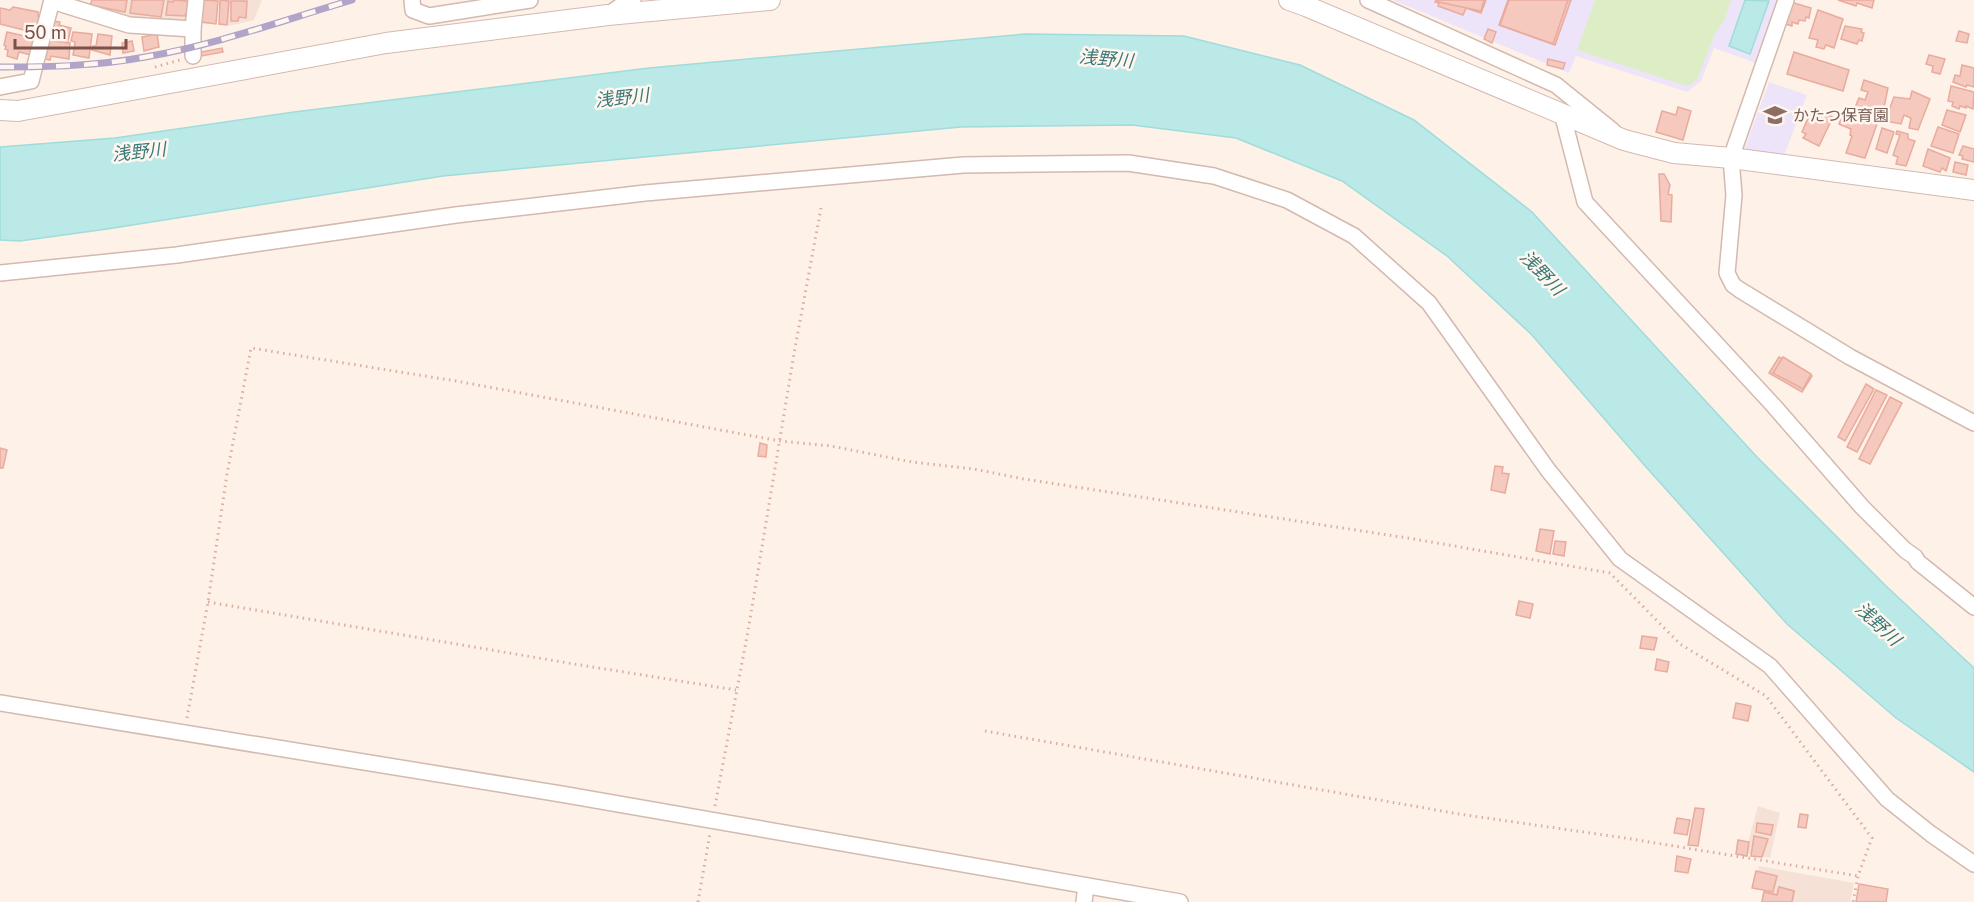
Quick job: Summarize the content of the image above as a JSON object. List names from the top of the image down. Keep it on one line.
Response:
{"water":["浅野川"],"places":{"school or university":["かたつ保育園"]},"scale_bar":"50 m"}
